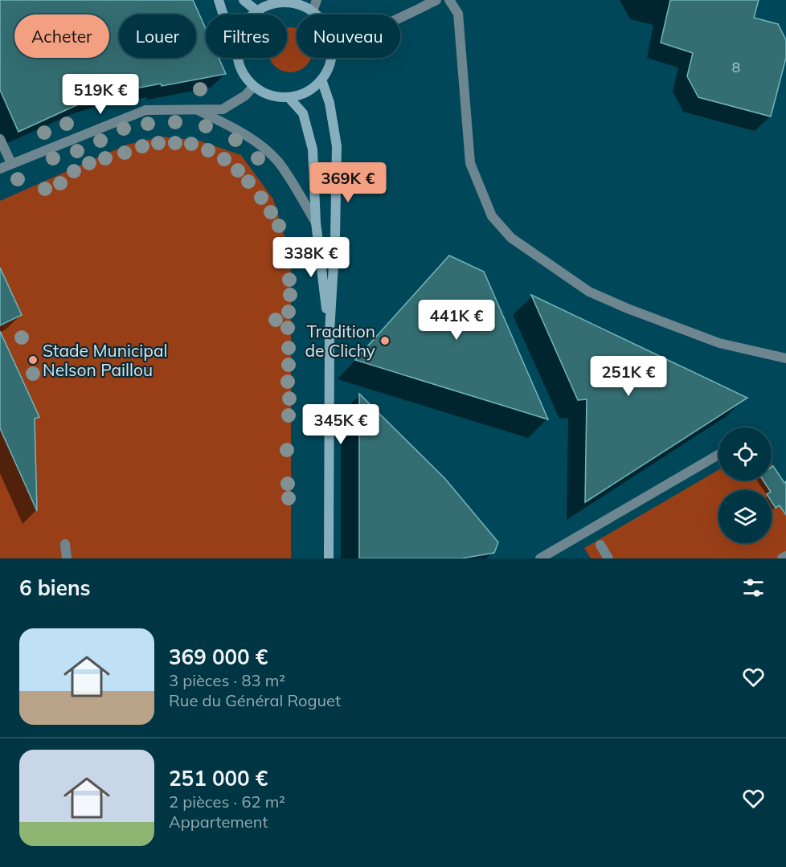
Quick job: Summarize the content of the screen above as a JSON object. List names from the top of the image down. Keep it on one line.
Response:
{"places":["Tradition de Clichy","Stade Municipal Nelson Paillou"],"house_numbers":["8"],"page":{"chip":["Acheter","Louer","Filtres","Nouveau"],"price":["519K €","369K €","338K €","441K €","251K €","345K €"],"heading":"6 biens","list":[{"name":"369 000 €","note":"3 pièces · 83 m² · Rue du Général Roguet"},{"name":"251 000 €","note":"2 pièces · 62 m² · Appartement"}]}}
